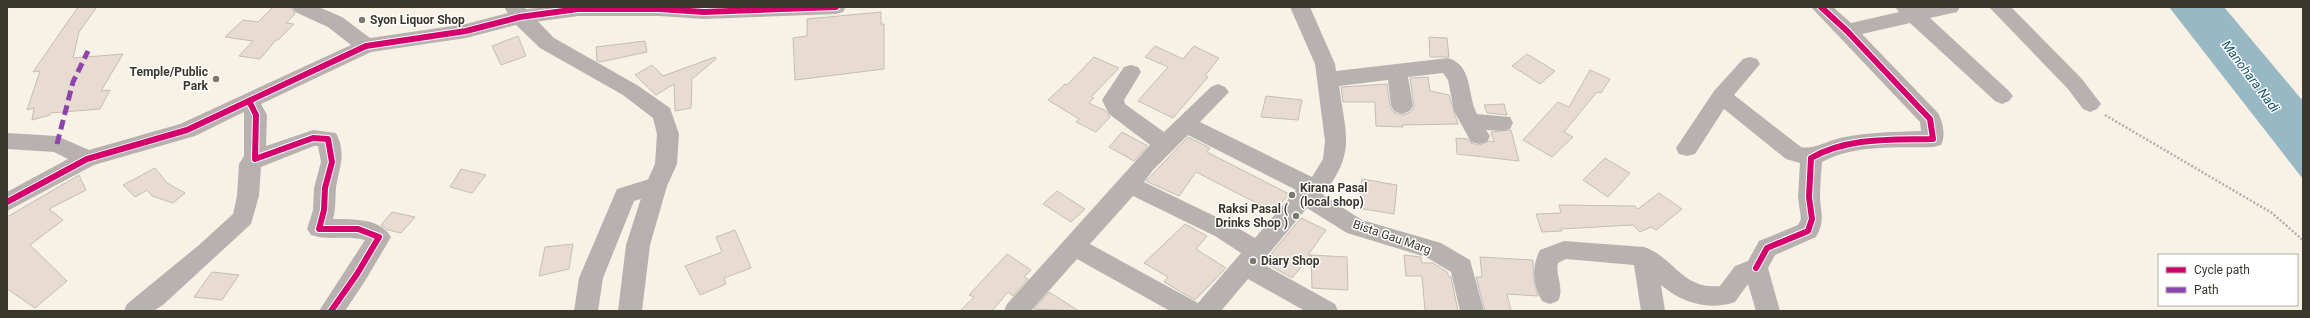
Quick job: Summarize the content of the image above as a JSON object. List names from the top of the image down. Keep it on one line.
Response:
{"streets":{"street":["Bista Gau Marg"]},"water":["Manohara Nadi"],"places":["Syon Liquor Shop","Temple/Public Park","Kirana Pasal (local shop)","Raksi Pasal ( Drinks Shop )","Diary Shop"],"legend":["Cycle path","Path"]}
